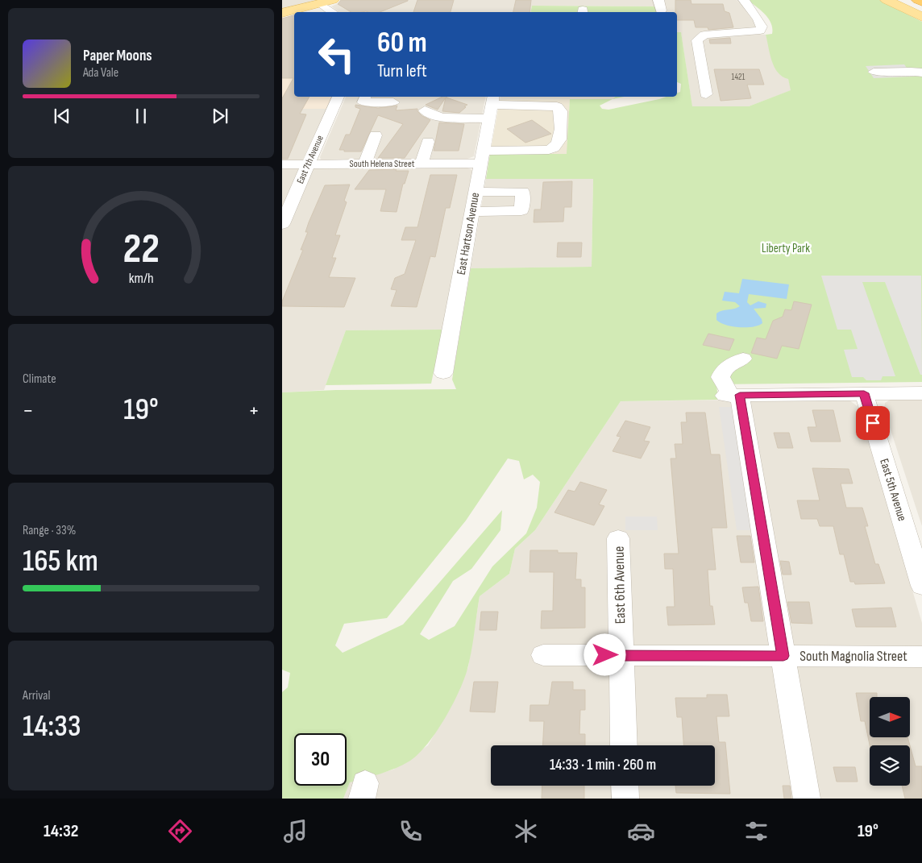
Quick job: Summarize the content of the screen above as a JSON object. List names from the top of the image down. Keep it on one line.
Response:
{"streets":{"street":["East 7th Avenue","South Helena Street","East Hartson Avenue","East 5th Avenue","East 6th Avenue","South Magnolia Street"]},"crossings":[["East 7th Avenue","South Helena Street"],["South Helena Street","East Hartson Avenue"],["East 6th Avenue","South Magnolia Street"]],"parks":["Liberty Park"],"house_numbers":["1421"],"north":"right","page":{"turn":["60 m","Turn left"],"song":["Paper Moons","Ada Vale"],"tile":["Climate",["Range · 33%","165 km"],["Arrival","14:33"]],"heat":["−","19°","+"],"limit":"30","trip":"14:33 · 1 min · 260 m","tabs":["14:32","19°"],"gauge":["22","km/h"]}}
